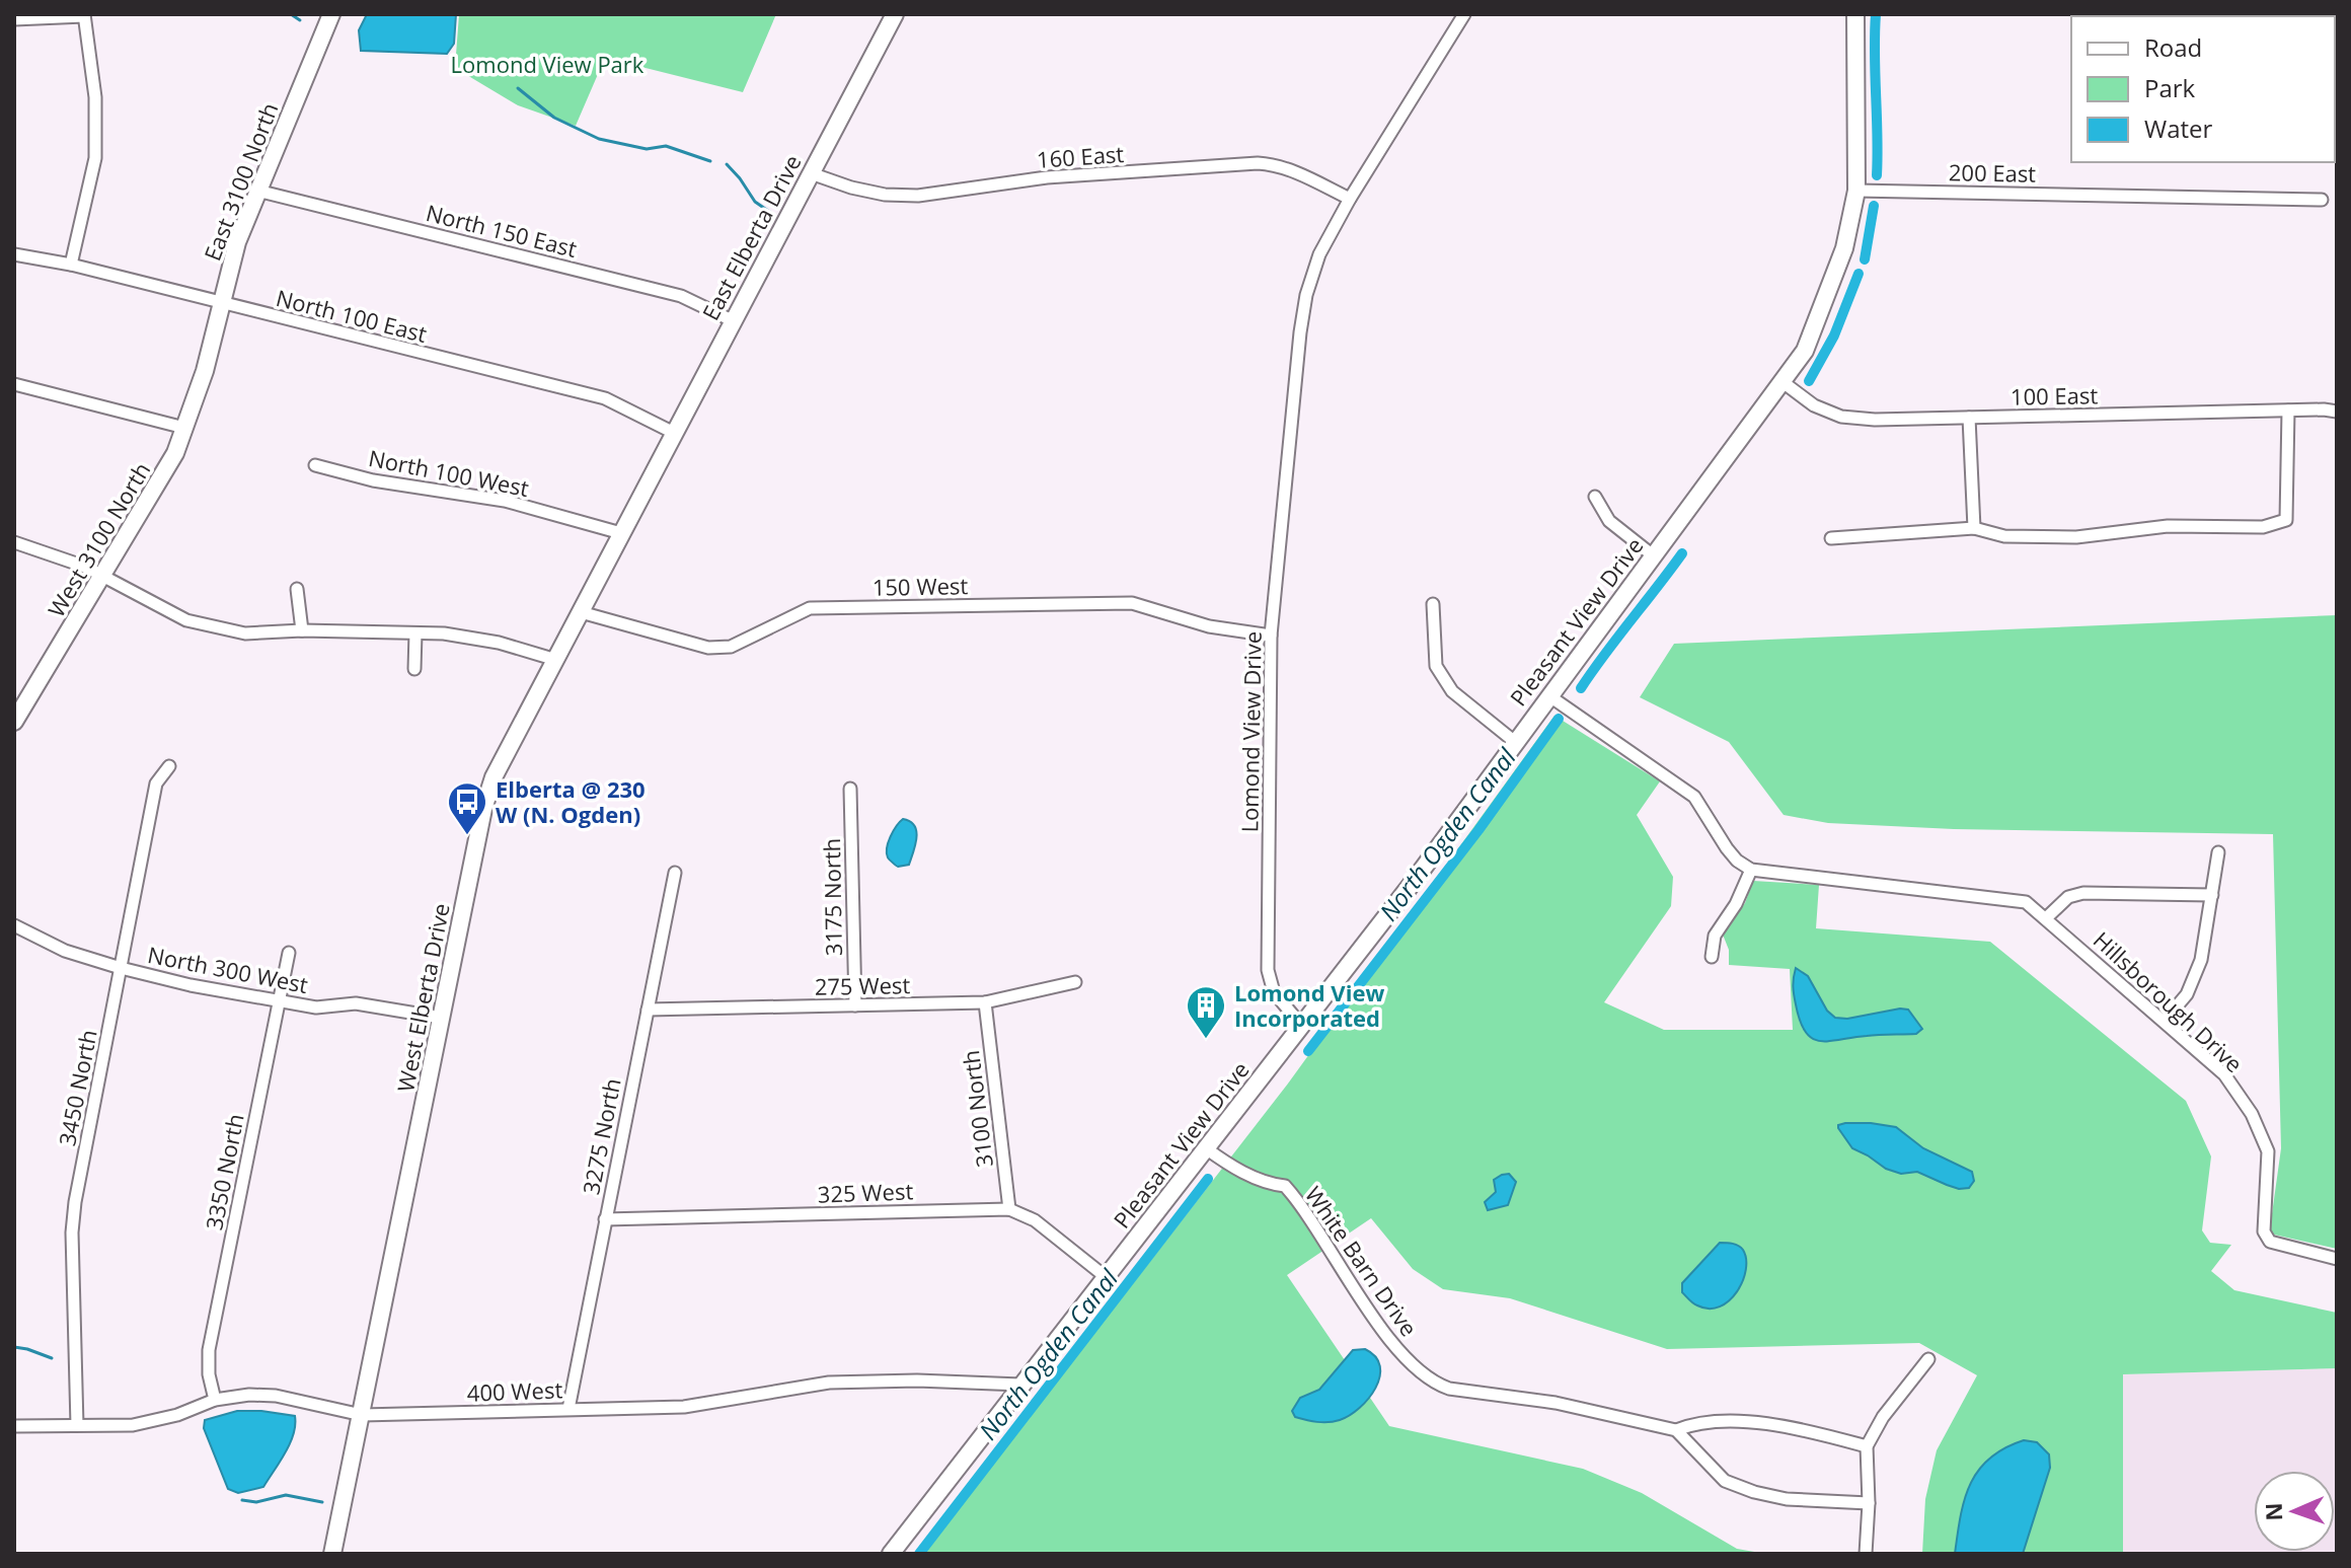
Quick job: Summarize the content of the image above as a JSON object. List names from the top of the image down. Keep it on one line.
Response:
{"streets":{"street":["160 East","200 East","East 3100 North","North 150 East","East Elberta Drive","North 100 East","100 East","North 100 West","West 3100 North","150 West","Pleasant View Drive","Lomond View Drive","3175 North","North 300 West","275 West","West Elberta Drive","Hillsborough Drive","3450 North","3100 North","3275 North","3350 North","325 West","White Barn Drive","400 West"]},"crossings":[["160 East","East Elberta Drive"],["160 East","Lomond View Drive"],["200 East","Pleasant View Drive"],["East 3100 North","North 150 East"],["East 3100 North","North 100 East"],["East 3100 North","West 3100 North"],["North 150 East","East Elberta Drive"],["East Elberta Drive","North 100 East"],["East Elberta Drive","West Elberta Drive"],["100 East","Pleasant View Drive"],["North 100 West","West Elberta Drive"],["150 West","Lomond View Drive"],["150 West","West Elberta Drive"],["Pleasant View Drive","Lomond View Drive"],["Pleasant View Drive","325 West"],["Pleasant View Drive","White Barn Drive"],["Pleasant View Drive","400 West"],["3175 North","275 West"],["North 300 West","West Elberta Drive"],["North 300 West","3450 North"],["North 300 West","3350 North"],["275 West","3100 North"],["275 West","3275 North"],["West Elberta Drive","400 West"],["3450 North","400 West"],["3100 North","325 West"],["3275 North","325 West"],["3275 North","400 West"],["3350 North","400 West"]],"water":["North Ogden Canal"],"parks":["Lomond View Park"],"places":{"bus stop":["Elberta @ 230 W (N. Ogden)"],"building":["Lomond View Incorporated"]},"legend":["Road","Park","Water"],"north":"left"}
